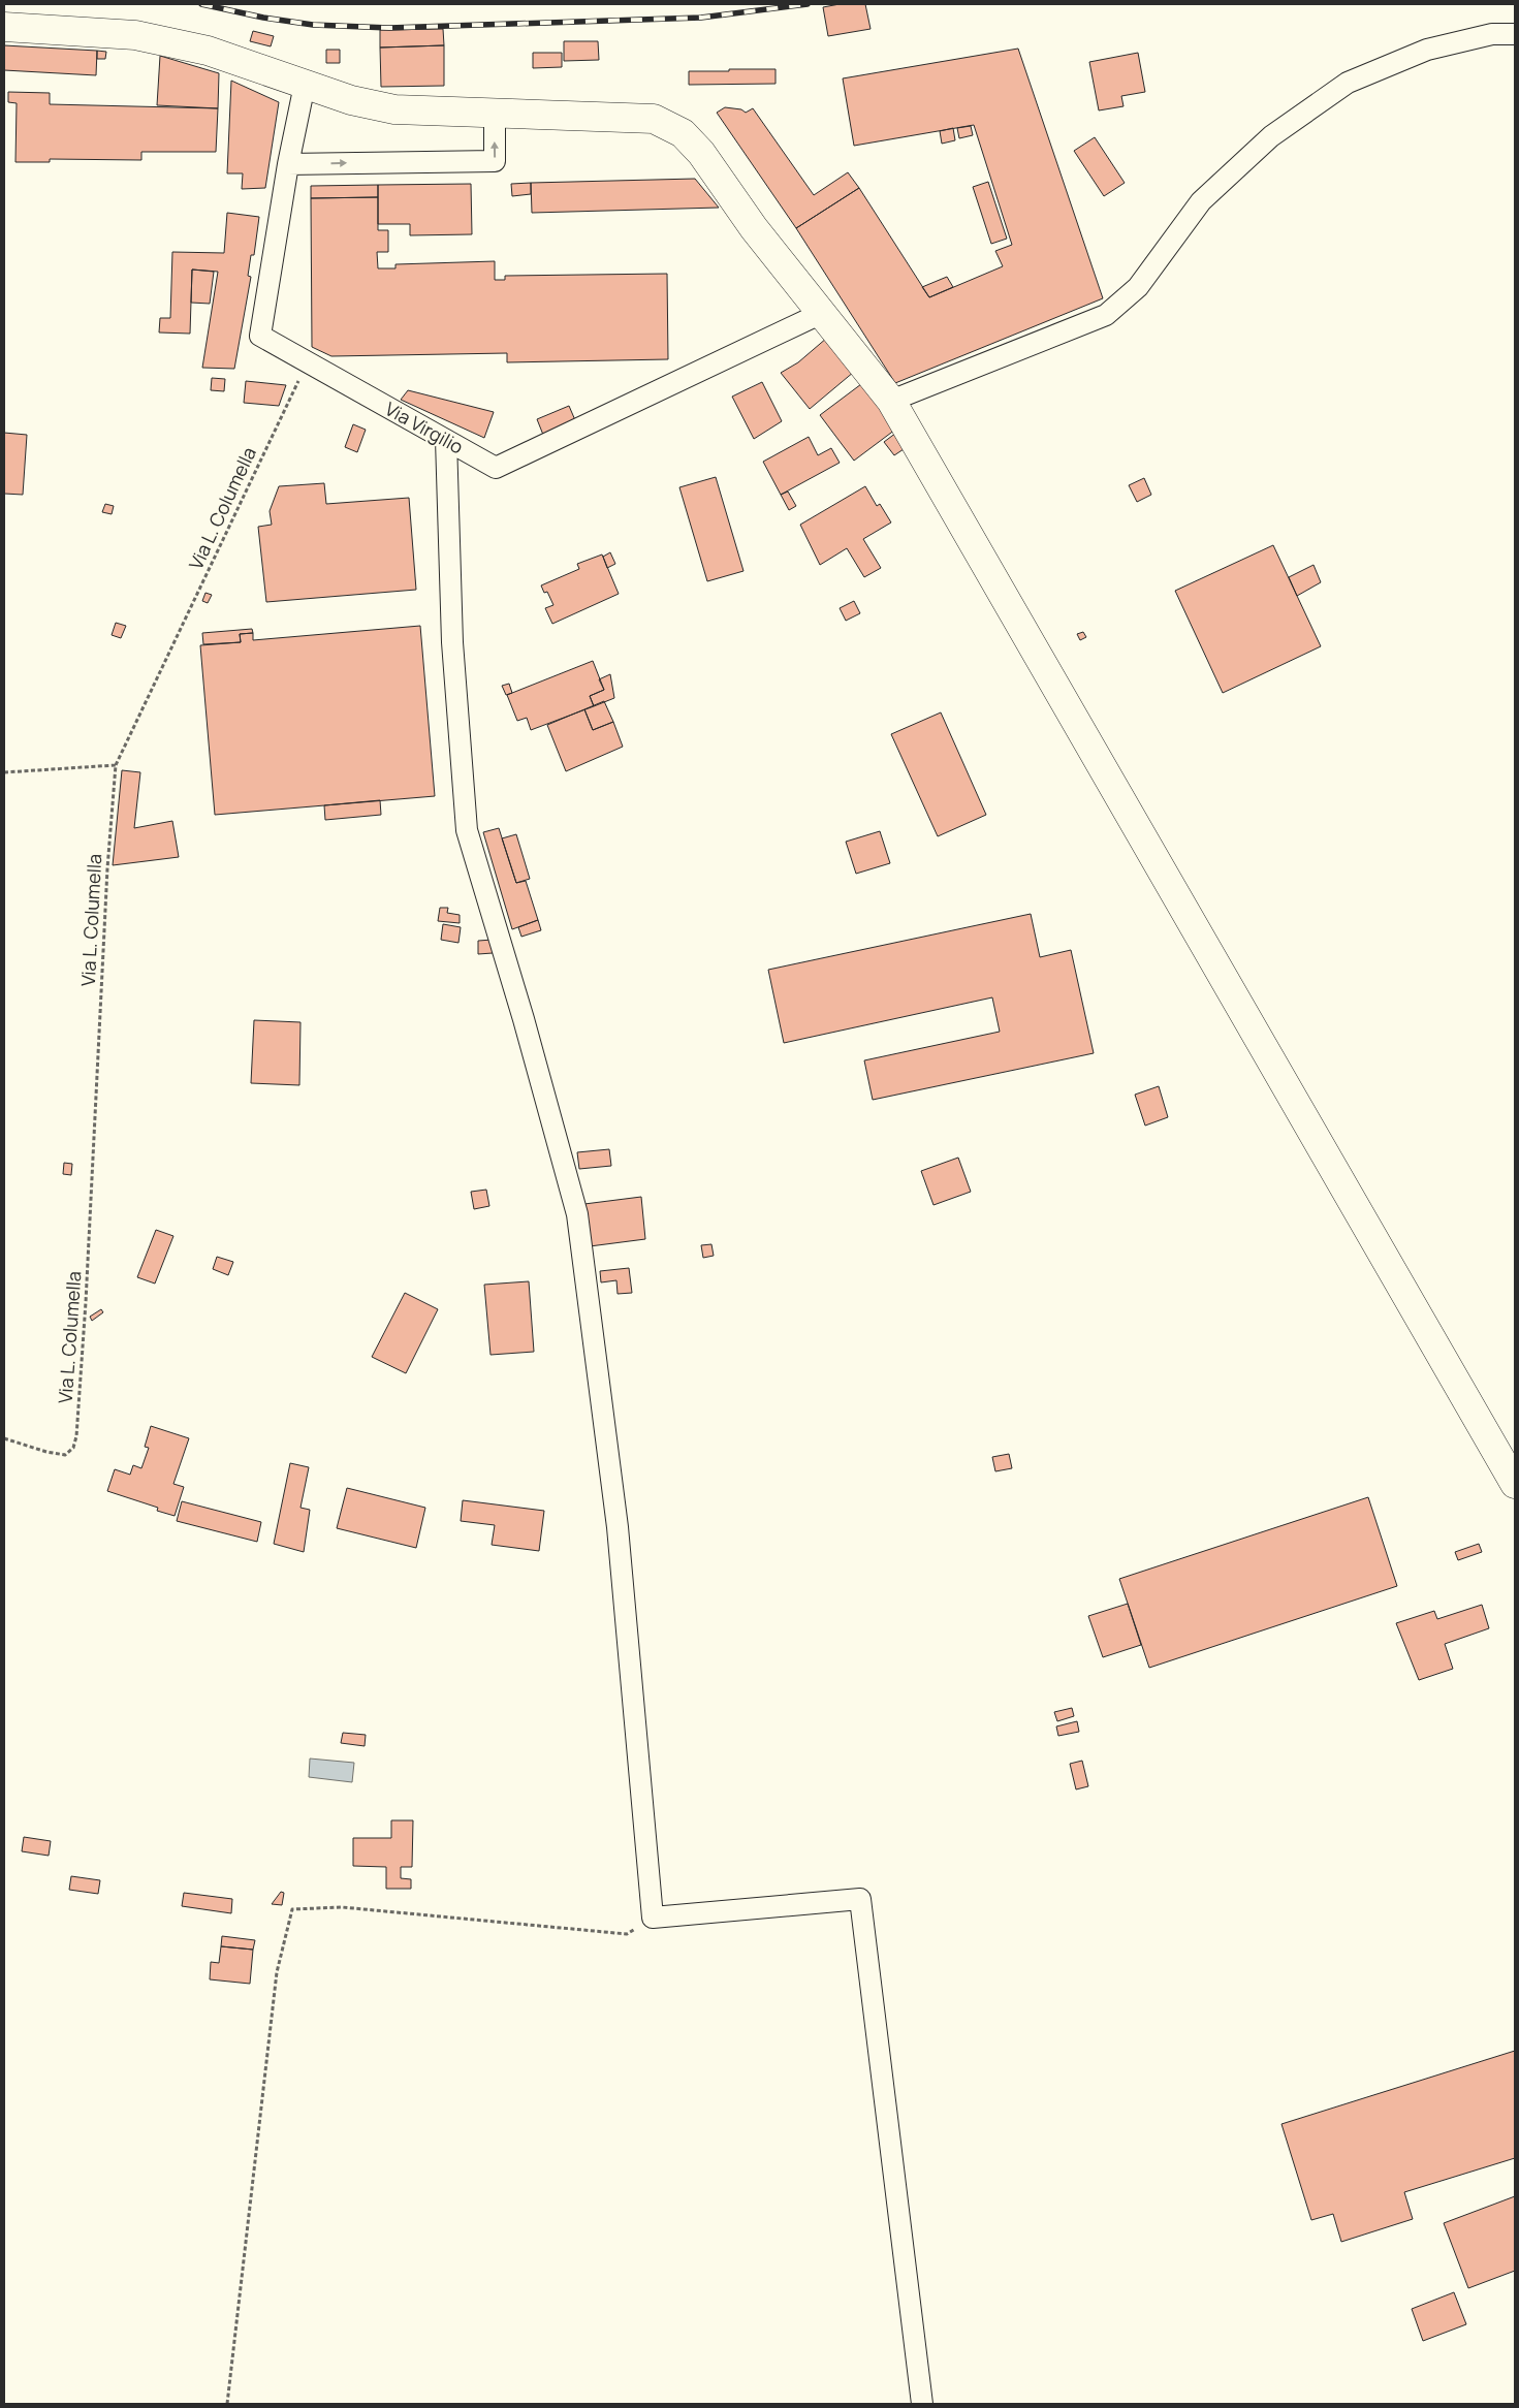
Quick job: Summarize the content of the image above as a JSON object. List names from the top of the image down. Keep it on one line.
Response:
{"streets":{"street":["Via Virgilio"],"path":["Via L. Columella"]},"crossings":[["Via Virgilio","Via L. Columella"]]}
